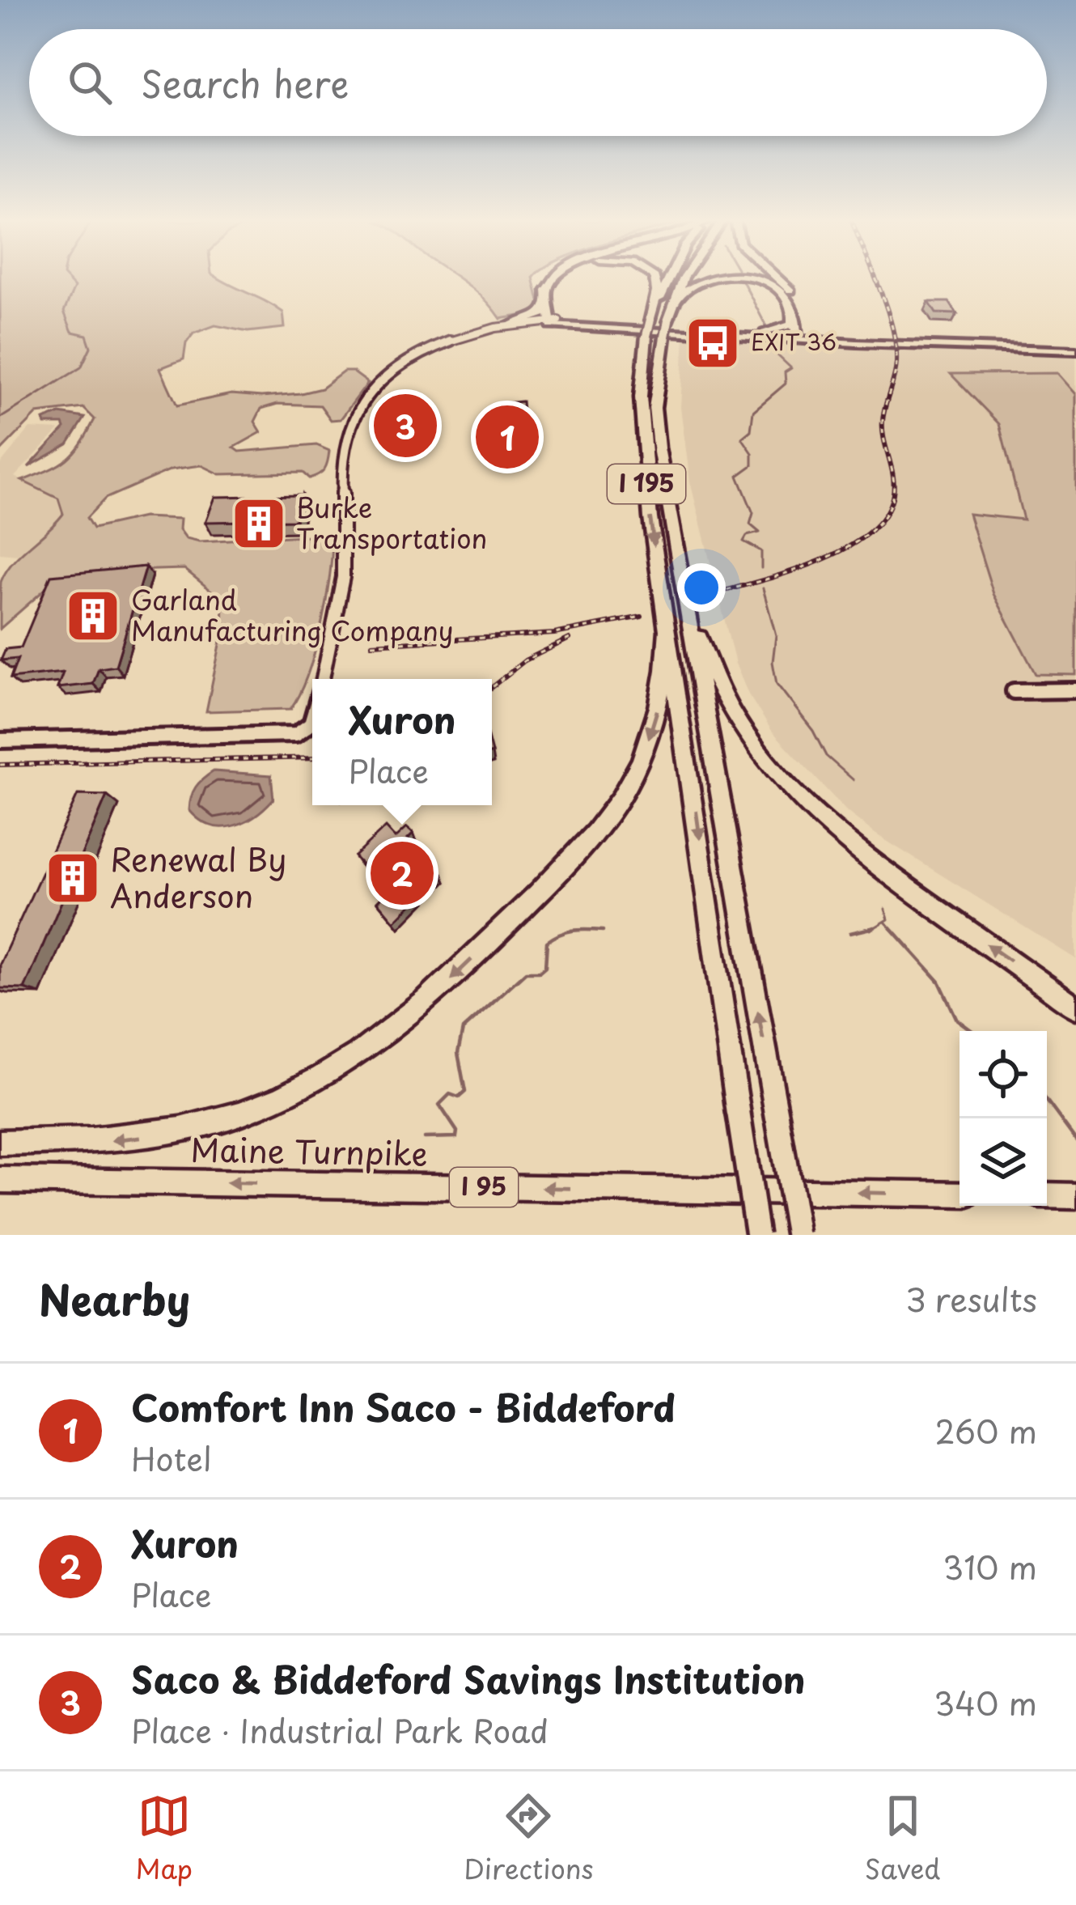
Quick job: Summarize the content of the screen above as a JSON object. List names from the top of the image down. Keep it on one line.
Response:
{"streets":{"highway":["I 195","Maine Turnpike","I 95"]},"one_way":["Maine Turnpike"],"places":{"bus stop":["EXIT 36"],"building":["Burke Transportation","Garland Manufacturing Company","Renewal By Anderson"]},"page":{"search":"Search here","pins":["3","1","2"],"popup":["Xuron","Place"],"heading":["Nearby","3 results"],"list":[{"mark":"1","name":"Comfort Inn Saco - Biddeford","note":"Hotel","value":"260 m"},{"mark":"2","name":"Xuron","note":"Place","value":"310 m"},{"mark":"3","name":"Saco & Biddeford Savings Institution","note":"Place · Industrial Park Road","value":"340 m"}],"nav":["Map","Directions","Saved"]}}
